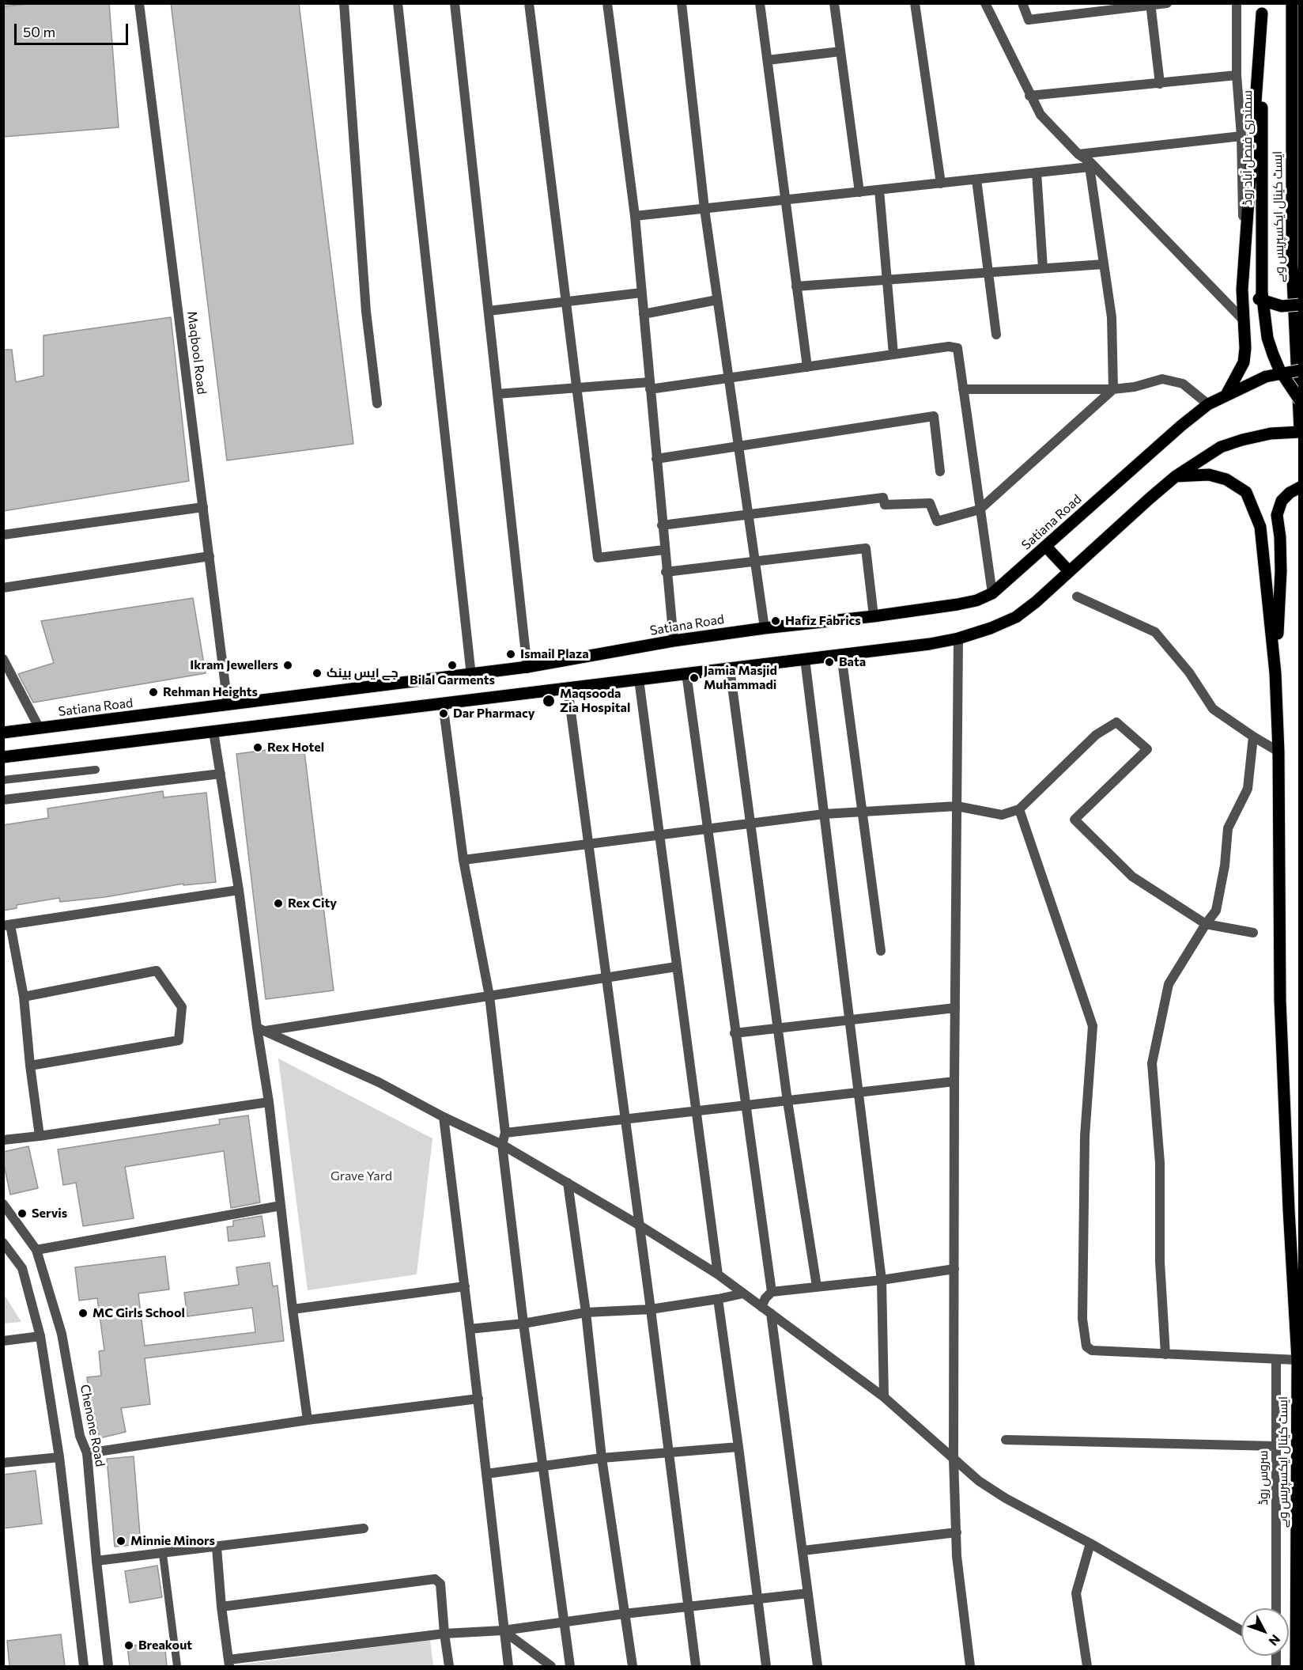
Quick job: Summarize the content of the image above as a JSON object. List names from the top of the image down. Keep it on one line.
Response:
{"streets":{"main road":["سمندری فیصل آباد روڈ","ایسٹ کینال ایکسپریس وے","Satiana Road"],"street":["Maqbool Road","Chenone Road","سروس روڈ"]},"crossings":[["Maqbool Road","Satiana Road"]],"parks":["Grave Yard"],"places":["Hafiz Fabrics","Ismail Plaza","Bata","Ikram Jewellers","Bilal Garments","جے ایس بینک","Jamia Masjid Muhammadi","Rehman Heights","Maqsooda Zia Hospital","Dar Pharmacy","Rex Hotel","Rex City","Servis","MC Girls School","Minnie Minors","Breakout"],"scale_bar":"50 m","north":"bottom right"}
